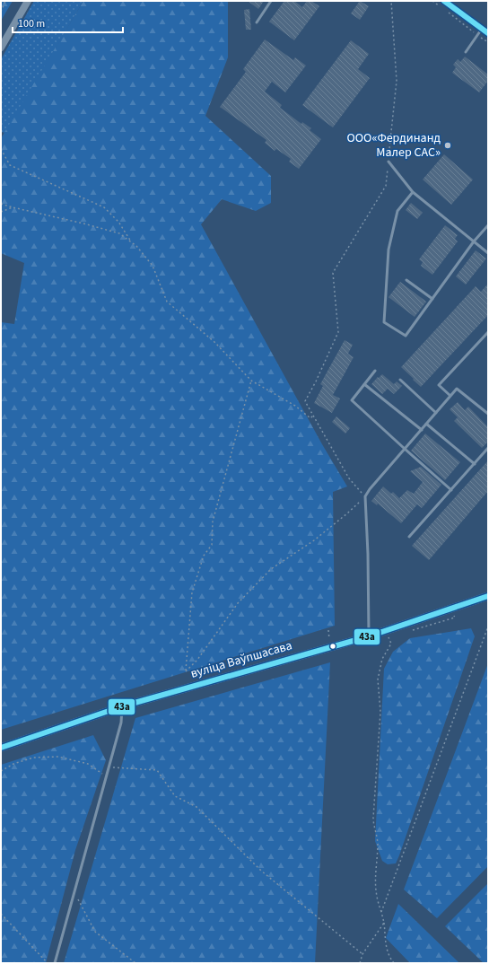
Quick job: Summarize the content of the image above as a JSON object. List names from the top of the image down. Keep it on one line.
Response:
{"streets":{"main road":["вуліца Ваўпшасава"]},"places":["ООО«Фердинанд Малер САС»"],"lines":["transit line 43а"],"scale_bar":"100 m"}
